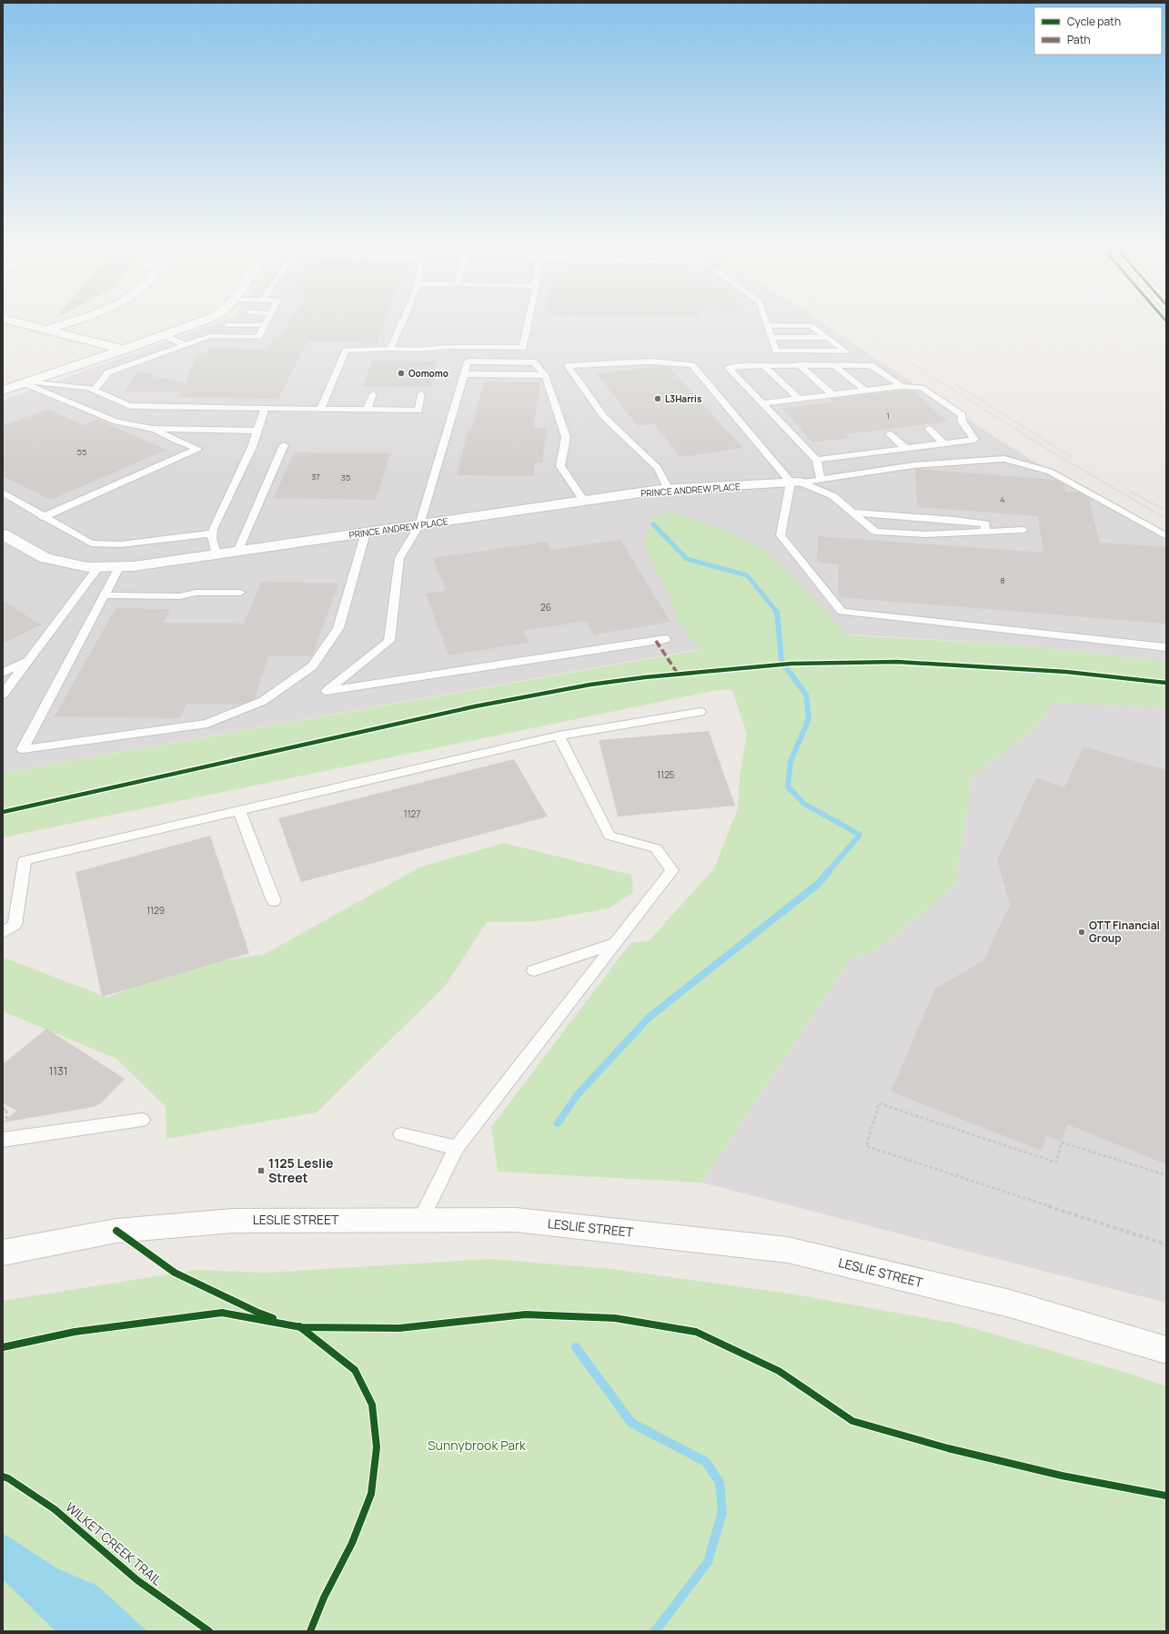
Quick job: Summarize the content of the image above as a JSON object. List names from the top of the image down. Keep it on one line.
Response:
{"streets":{"street":["PRINCE ANDREW PLACE","LESLIE STREET"],"cycle path":["WILKET CREEK TRAIL"]},"parks":["Sunnybrook Park"],"places":{"other":["Oomomo","L3Harris","OTT Financial Group"],"transit":["1125 Leslie Street"]},"house_numbers":["1","55","37","35","4","8","26","1125","1127","1129","1131"],"legend":["Cycle path","Path"]}
